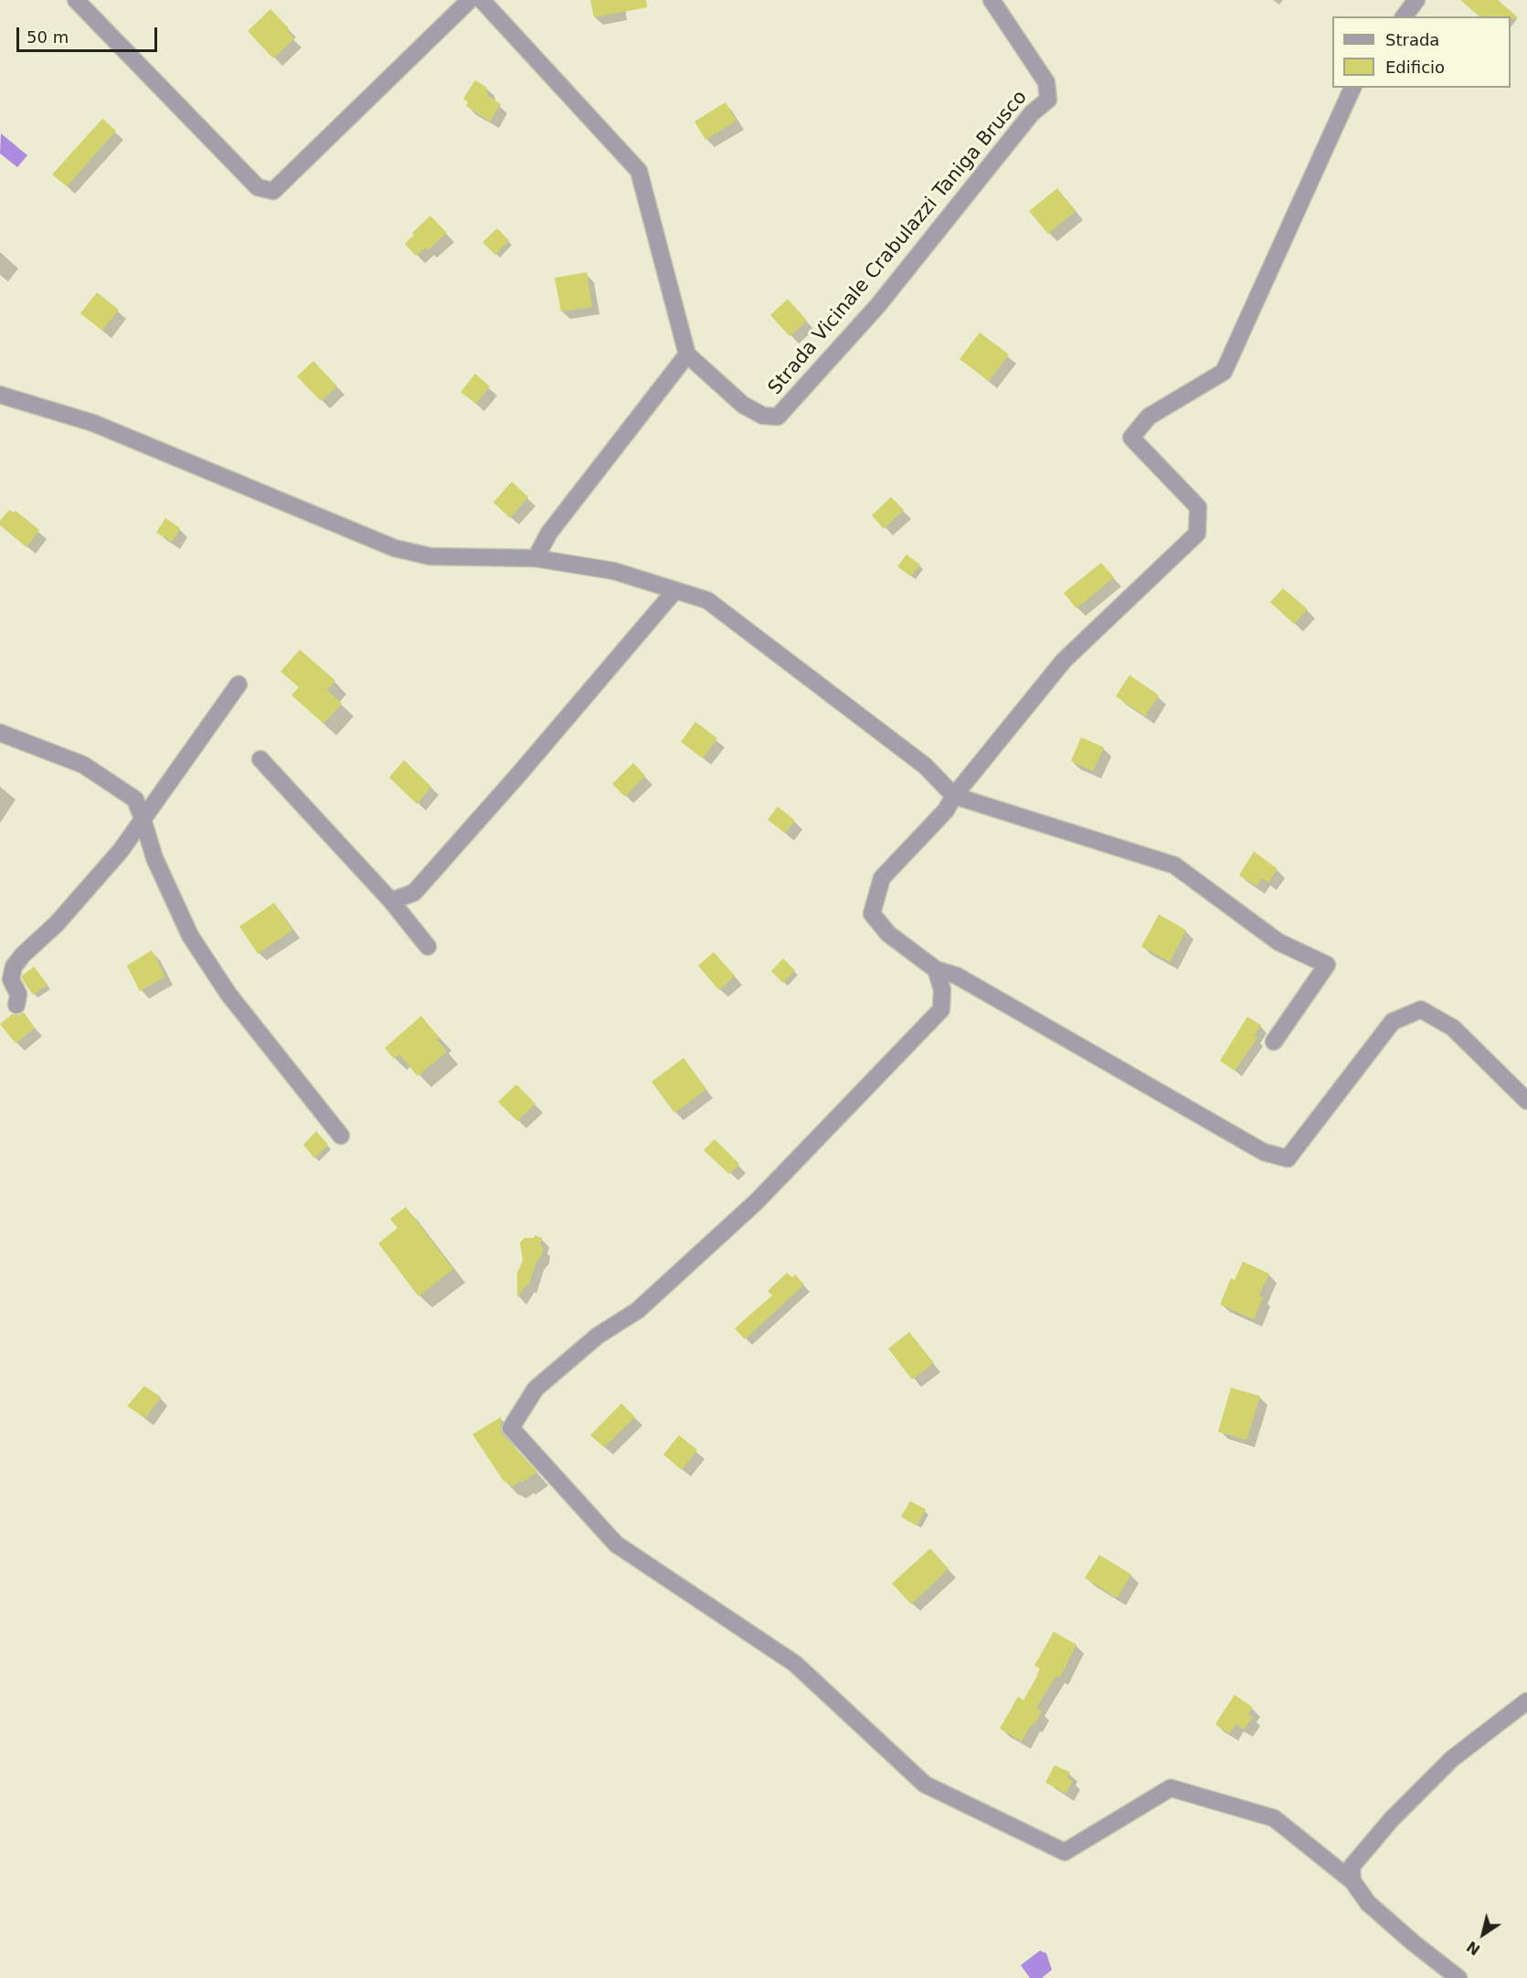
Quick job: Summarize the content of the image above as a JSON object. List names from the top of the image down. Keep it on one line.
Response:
{"streets":{"street":["Strada Vicinale Crabulazzi Taniga Brusco"]},"legend":["Strada","Edificio"],"scale_bar":"50 m","north":"bottom left"}
